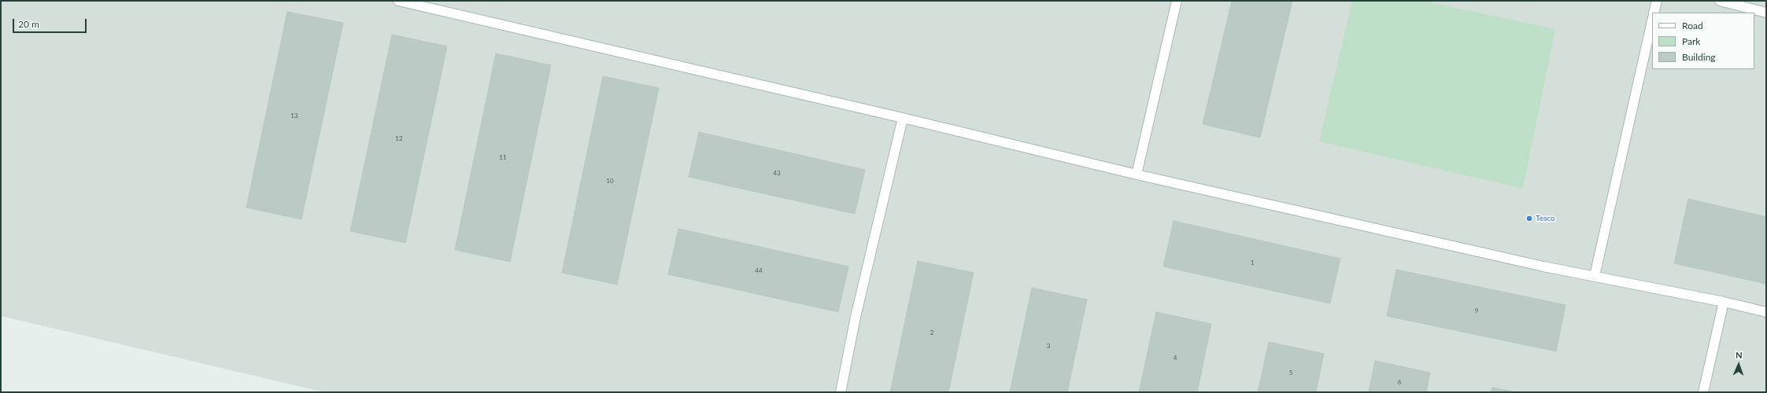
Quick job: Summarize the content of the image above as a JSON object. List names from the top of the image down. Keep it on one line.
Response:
{"places":["Tesco"],"house_numbers":["13","12","11","43","10","1","44","9","2","3","4","5","6"],"legend":["Road","Park","Building"],"scale_bar":"20 m","north":"top"}
